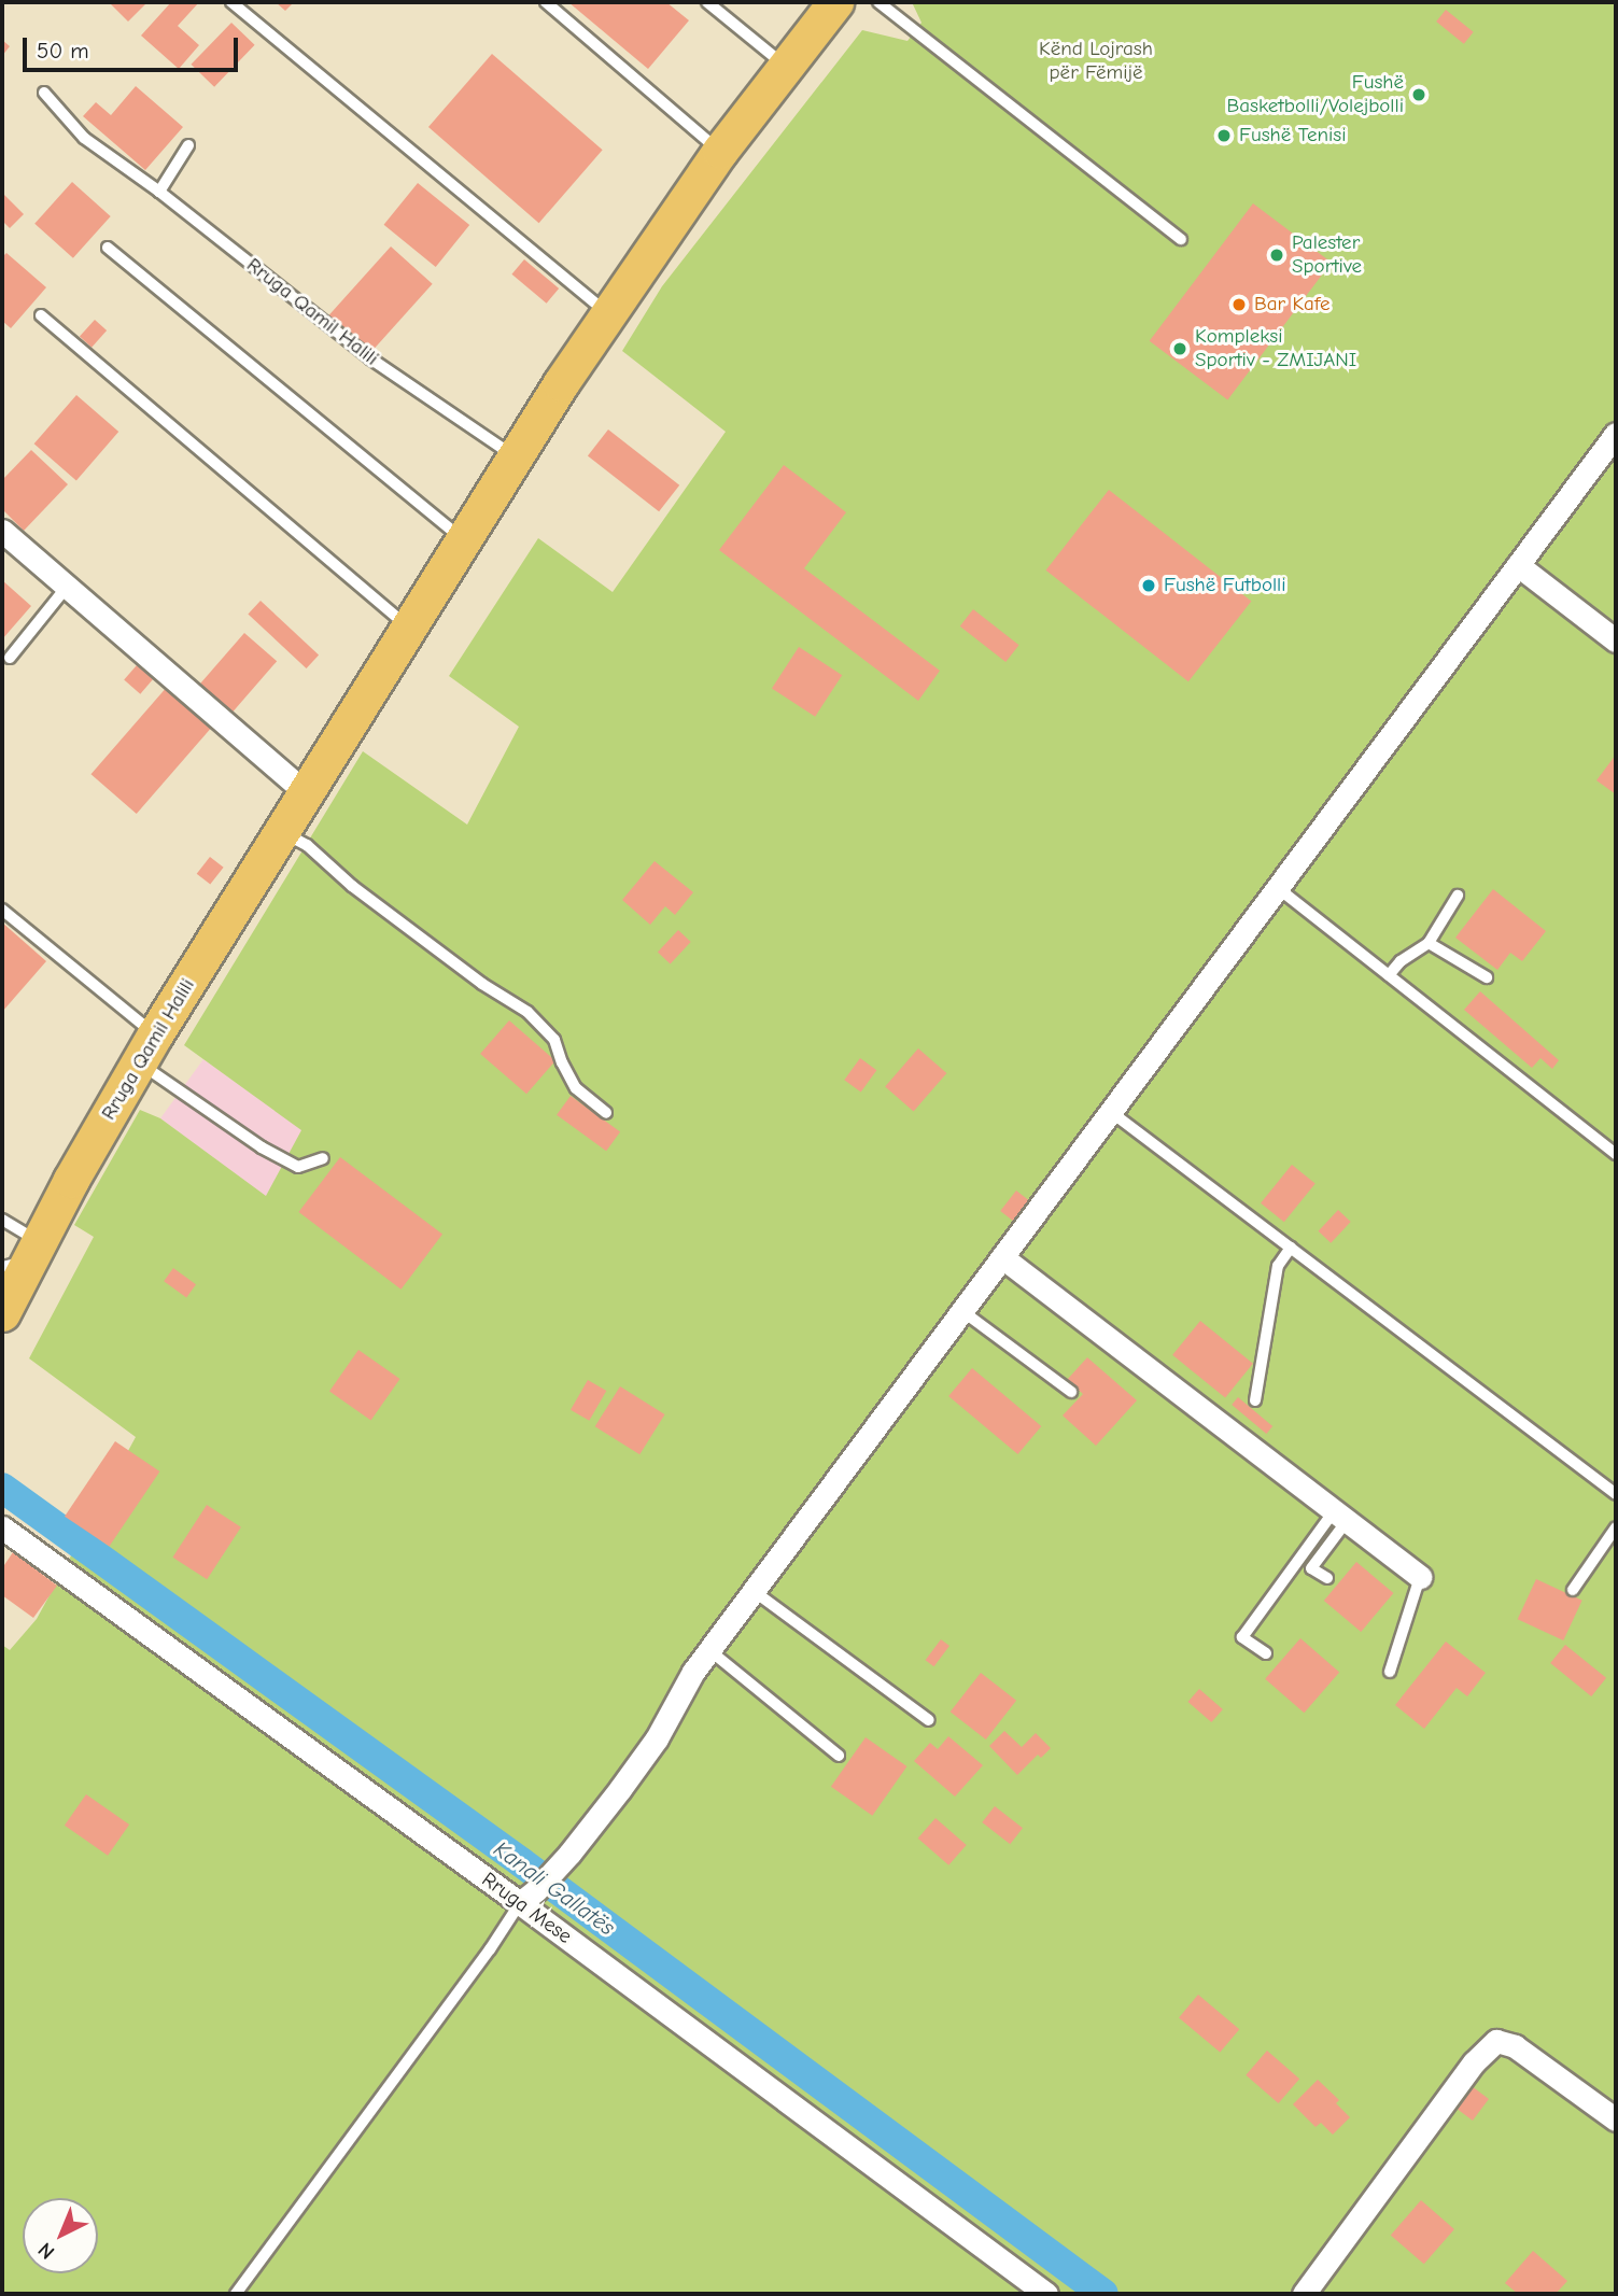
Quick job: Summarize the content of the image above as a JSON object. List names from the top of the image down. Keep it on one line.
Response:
{"streets":{"main road":["Rruga Qamil Halili"],"street":["Rruga Mese"]},"water":["Kanali Gallatës"],"parks":["Kënd Lojrash për Fëmijë"],"places":["Fushë Basketbolli/Volejbolli","Fushë Tenisi","Palester Sportive","Bar Kafe","Kompleksi Sportiv - ZMIJANI","Fushë Futbolli"],"scale_bar":"50 m","north":"bottom left"}
